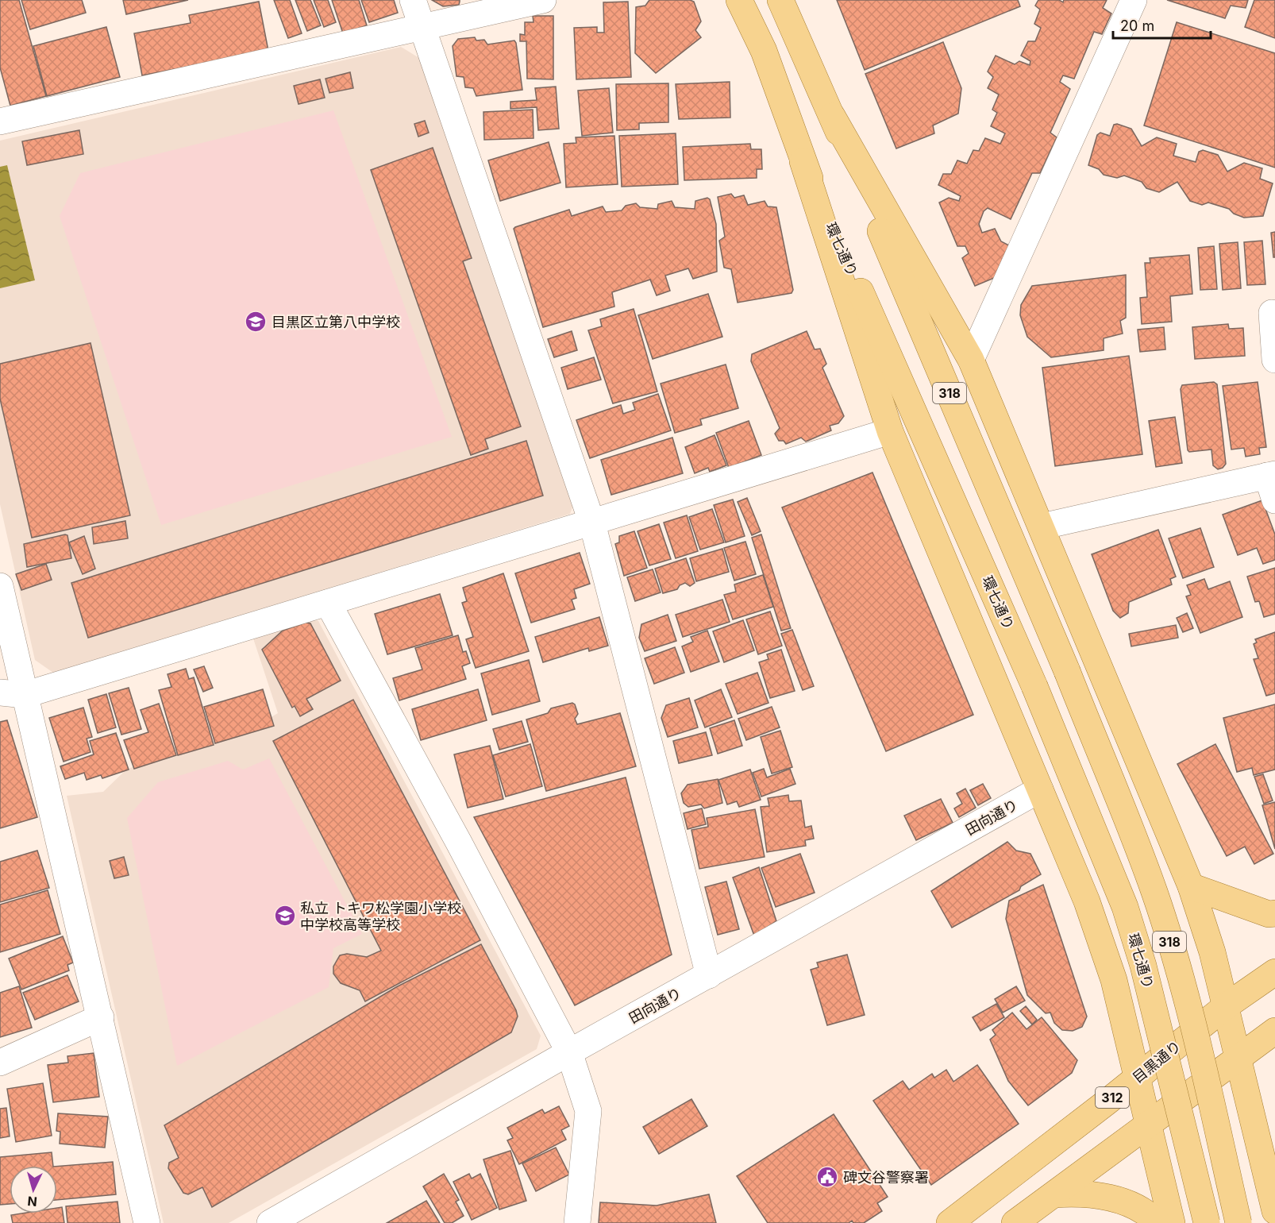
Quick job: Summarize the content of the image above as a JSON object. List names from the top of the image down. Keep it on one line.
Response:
{"streets":{"main road":["環七通り","318","目黒通り","312"],"street":["田向通り"]},"places":{"school or university":["目黒区立第八中学校","私立 トキワ松学園小学校 中学校高等学校"],"public building":["碑文谷警察署"]},"scale_bar":"20 m","north":"bottom"}
